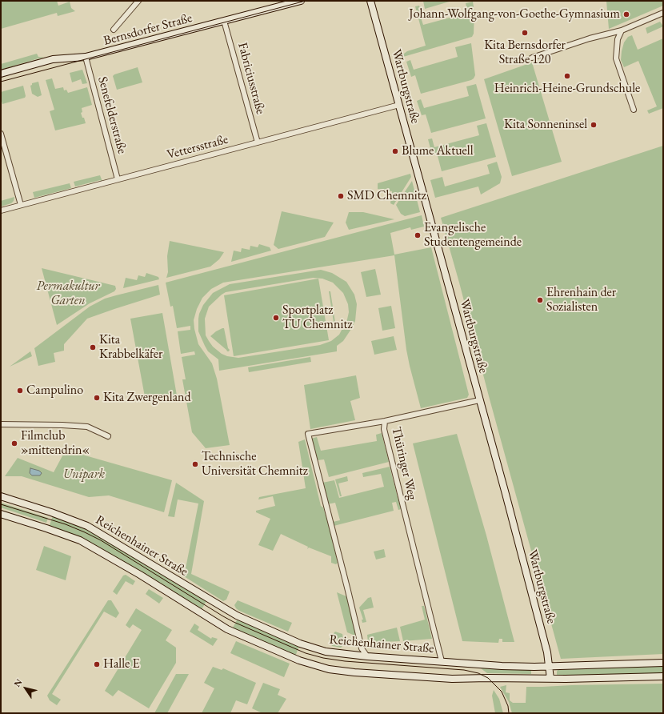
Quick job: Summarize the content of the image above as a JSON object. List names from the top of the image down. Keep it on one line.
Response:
{"streets":{"street":["Bernsdorfer Straße","Fabriciusstraße","Wartburgstraße","Senefelderstraße","Vettersstraße","Thüringer Weg","Reichenhainer Straße"]},"crossings":[["Bernsdorfer Straße","Fabriciusstraße"],["Bernsdorfer Straße","Senefelderstraße"],["Fabriciusstraße","Vettersstraße"],["Wartburgstraße","Vettersstraße"],["Wartburgstraße","Reichenhainer Straße"],["Senefelderstraße","Vettersstraße"],["Thüringer Weg","Reichenhainer Straße"]],"parks":["Permakultur Garten","Unipark"],"places":["Johann-Wolfgang-von-Goethe-Gymnasium","Kita Bernsdorfer Straße 120","Heinrich-Heine-Grundschule","Kita Sonneninsel","Blume Aktuell","SMD Chemnitz","Evangelische Studentengemeinde","Ehrenhain der Sozialisten","Sportplatz TU Chemnitz","Kita Krabbelkäfer","Campulino","Kita Zwergenland","Filmclub »mittendrin«","Technische Universität Chemnitz","Halle E"],"north":"top left"}
